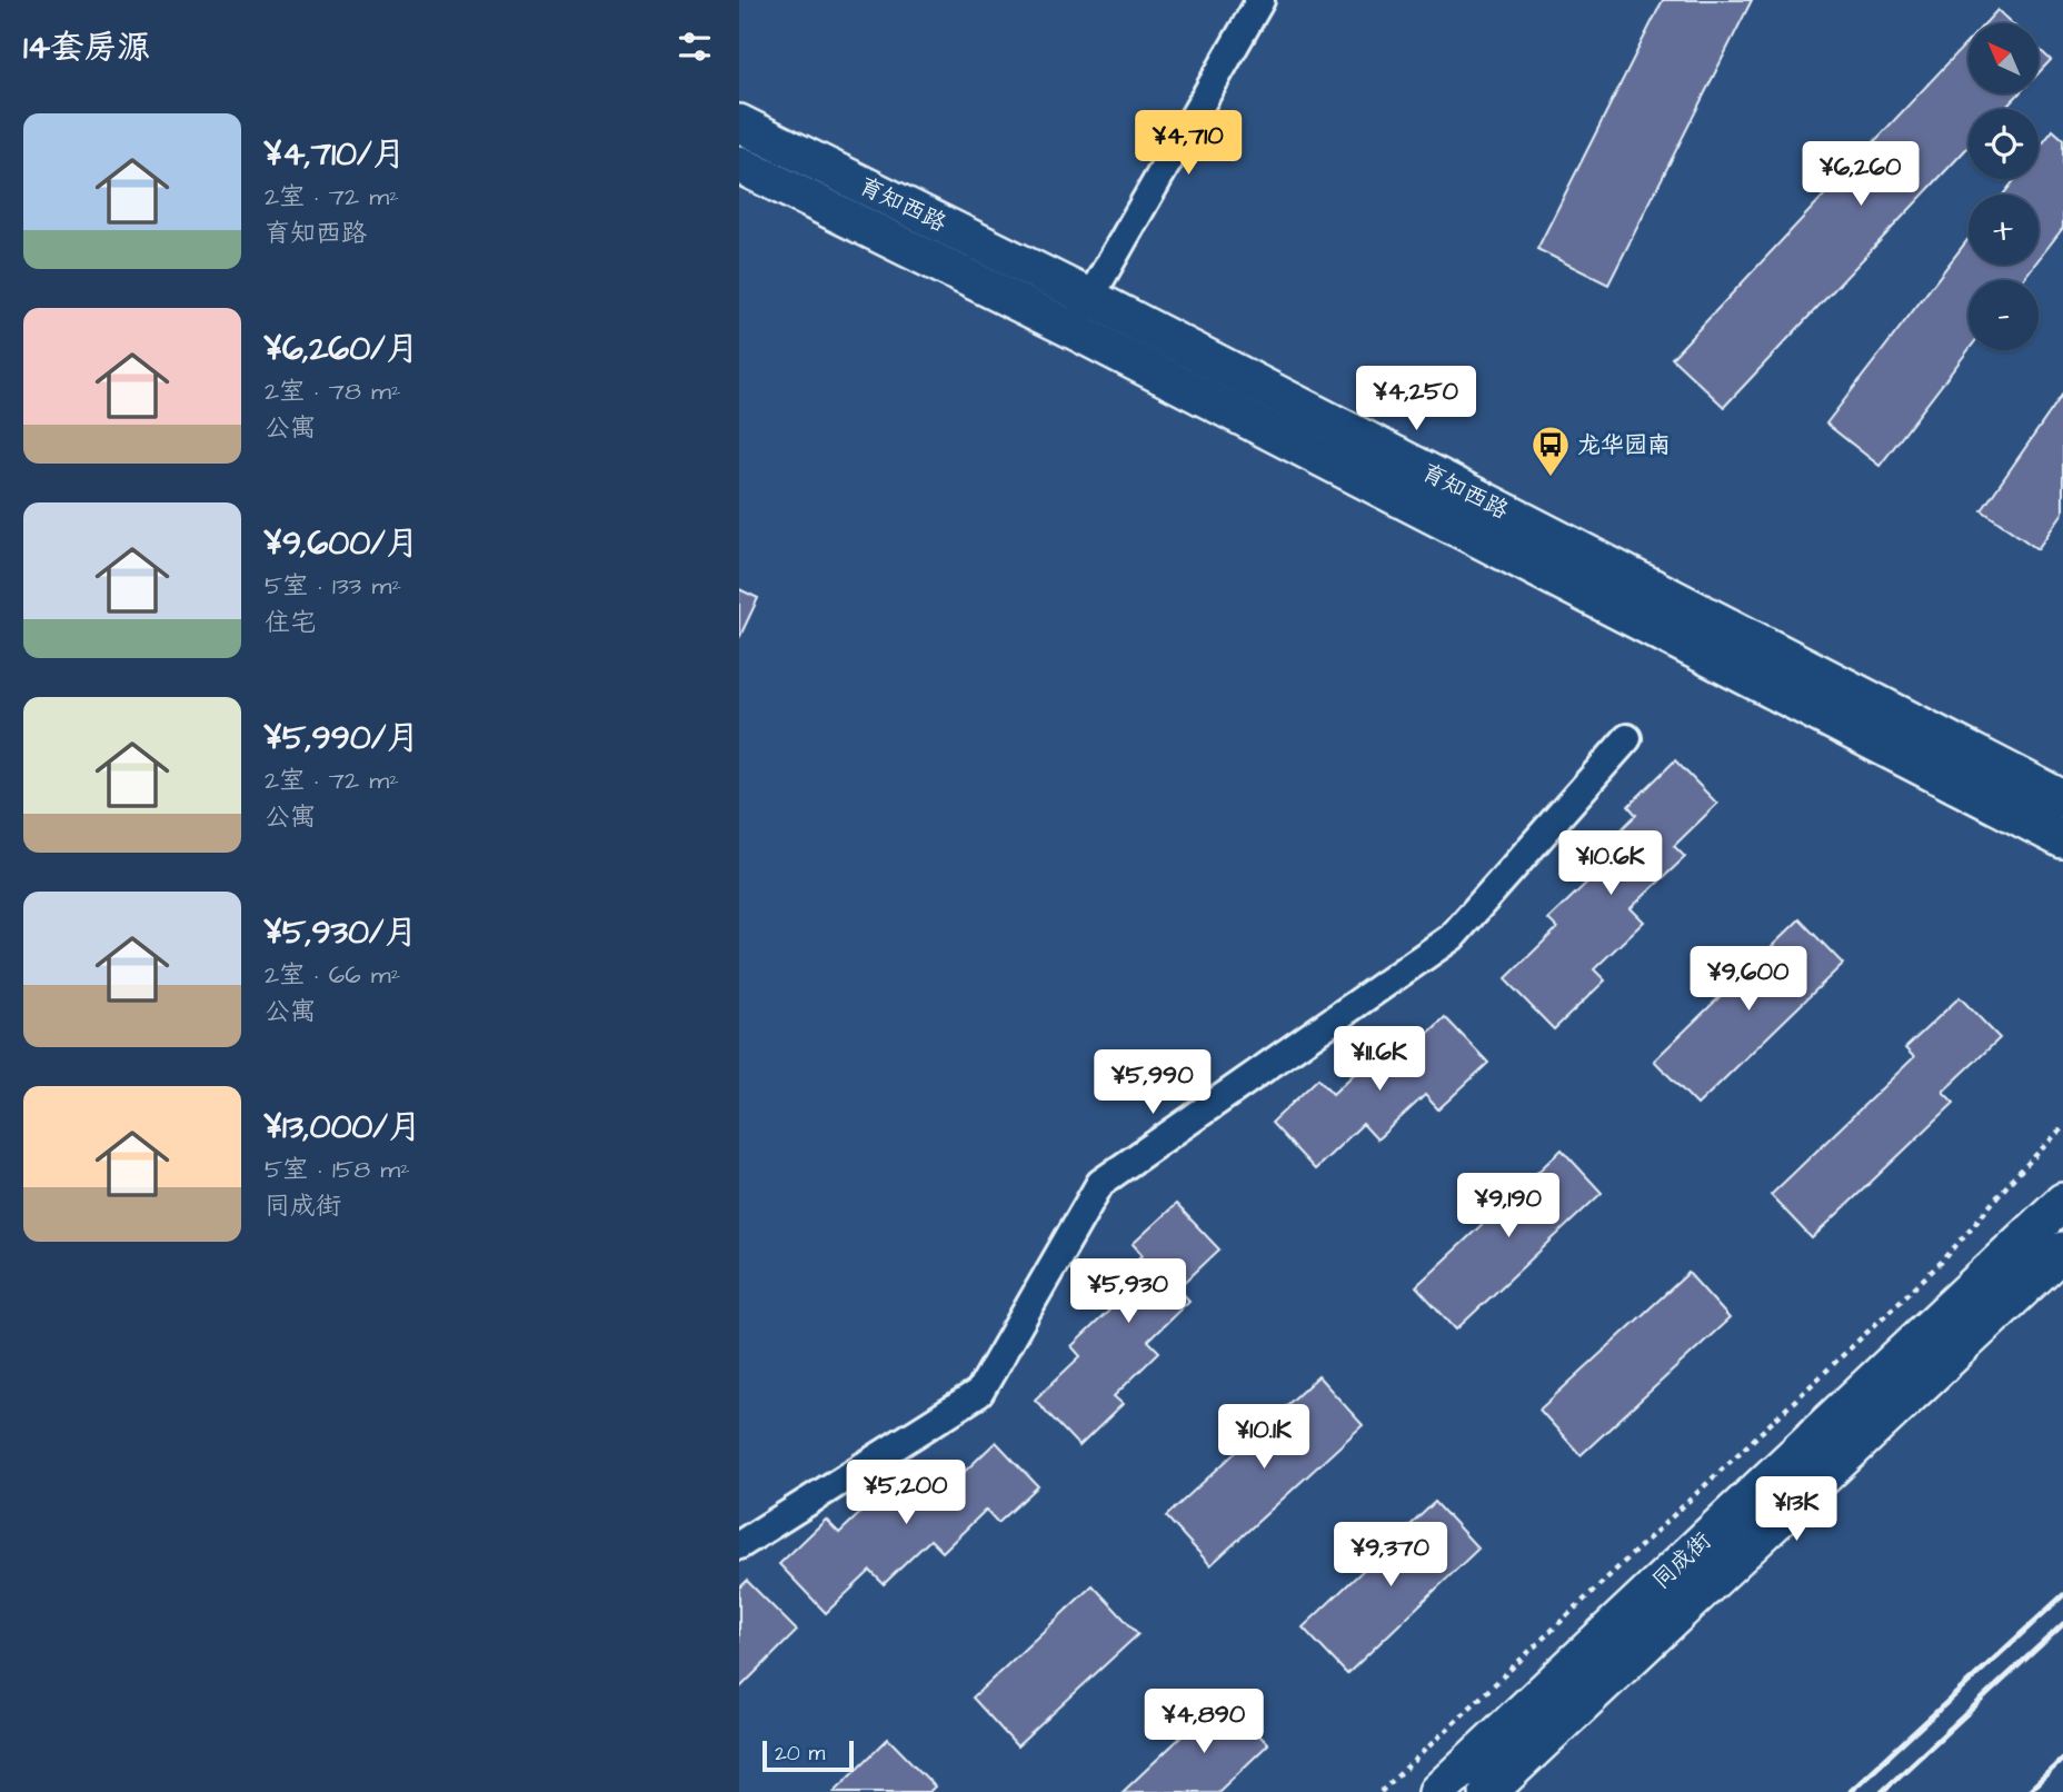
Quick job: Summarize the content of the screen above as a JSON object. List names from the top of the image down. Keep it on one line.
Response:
{"streets":{"street":["育知西路","同成街"]},"places":{"bus stop":["龙华园南"]},"scale_bar":"20 m","north":"top left","page":{"heading":"14套房源","map_buttons":["+","−"],"list":[{"name":"¥4,710/月","note":"2室 · 72 m² · 育知西路"},{"name":"¥6,260/月","note":"2室 · 78 m² · 公寓"},{"name":"¥9,600/月","note":"5室 · 133 m² · 住宅"},{"name":"¥5,990/月","note":"2室 · 72 m² · 公寓"},{"name":"¥5,930/月","note":"2室 · 66 m² · 公寓"},{"name":"¥13,000/月","note":"5室 · 158 m² · 同成街"}],"price":["¥4,710","¥6,260","¥4,250","¥10.6K","¥9,600","¥11.6K","¥5,990","¥9,190","¥5,930","¥10.1K","¥5,200","¥13K","¥9,370","¥4,890"],"scale":"20 m"}}
